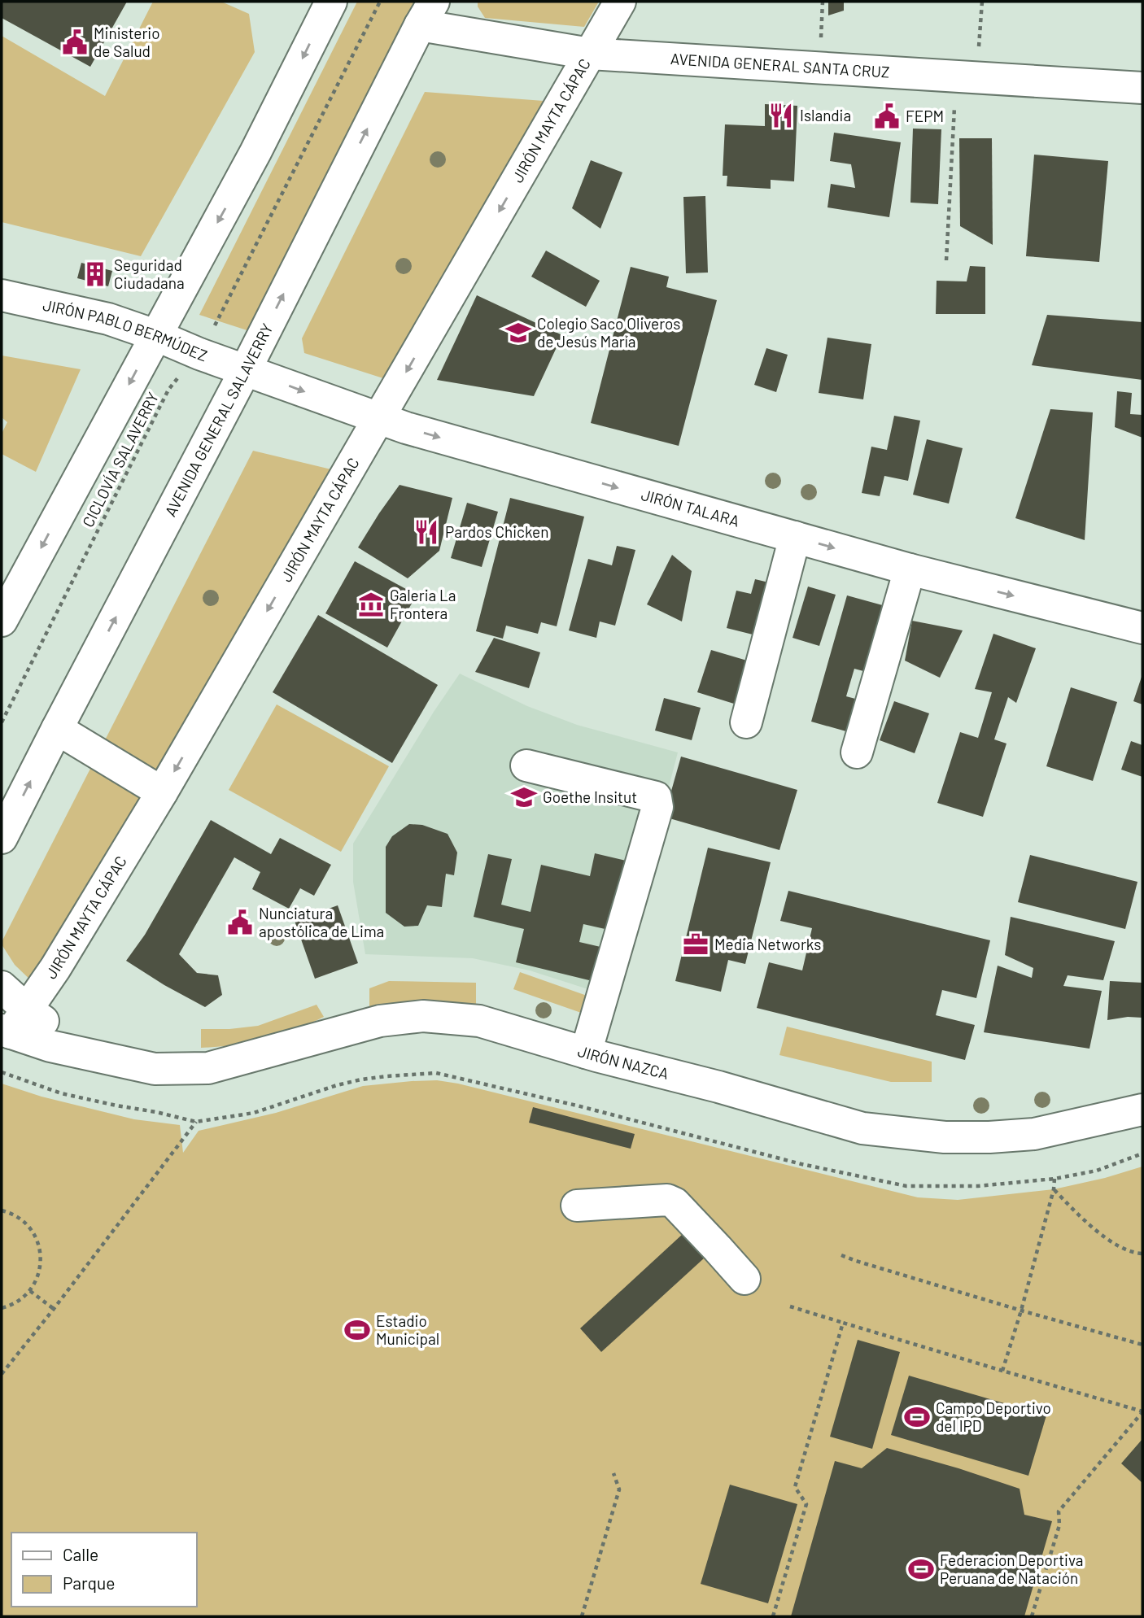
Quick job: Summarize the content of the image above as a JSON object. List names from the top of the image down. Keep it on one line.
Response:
{"streets":{"street":["AVENIDA GENERAL SANTA CRUZ","JIRÓN MAYTA CÁPAC","JIRÓN PABLO BERMÚDEZ","AVENIDA GENERAL SALAVERRY","JIRÓN TALARA","JIRÓN NAZCA"],"path":["CICLOVÍA SALAVERRY"]},"crossings":[["AVENIDA GENERAL SANTA CRUZ","JIRÓN MAYTA CÁPAC"],["AVENIDA GENERAL SANTA CRUZ","AVENIDA GENERAL SALAVERRY"],["JIRÓN MAYTA CÁPAC","JIRÓN TALARA"],["JIRÓN MAYTA CÁPAC","JIRÓN NAZCA"],["JIRÓN PABLO BERMÚDEZ","AVENIDA GENERAL SALAVERRY"],["JIRÓN PABLO BERMÚDEZ","CICLOVÍA SALAVERRY"],["JIRÓN PABLO BERMÚDEZ","JIRÓN TALARA"],["AVENIDA GENERAL SALAVERRY","JIRÓN TALARA"]],"one_way":["JIRÓN TALARA"],"places":{"public building":["Ministerio de Salud","FEPM","Nunciatura apostólica de Lima"],"restaurant":["Islandia","Pardos Chicken"],"building":["Seguridad Ciudadana"],"school or university":["Colegio Saco Oliveros de Jesús María","Goethe Insitut"],"museum":["Galeria La Frontera"],"office":["Media Networks"],"sports":["Estadio Municipal","Campo Deportivo del IPD","Federacion Deportiva Peruana de Natación"]},"legend":["Calle","Parque"]}
